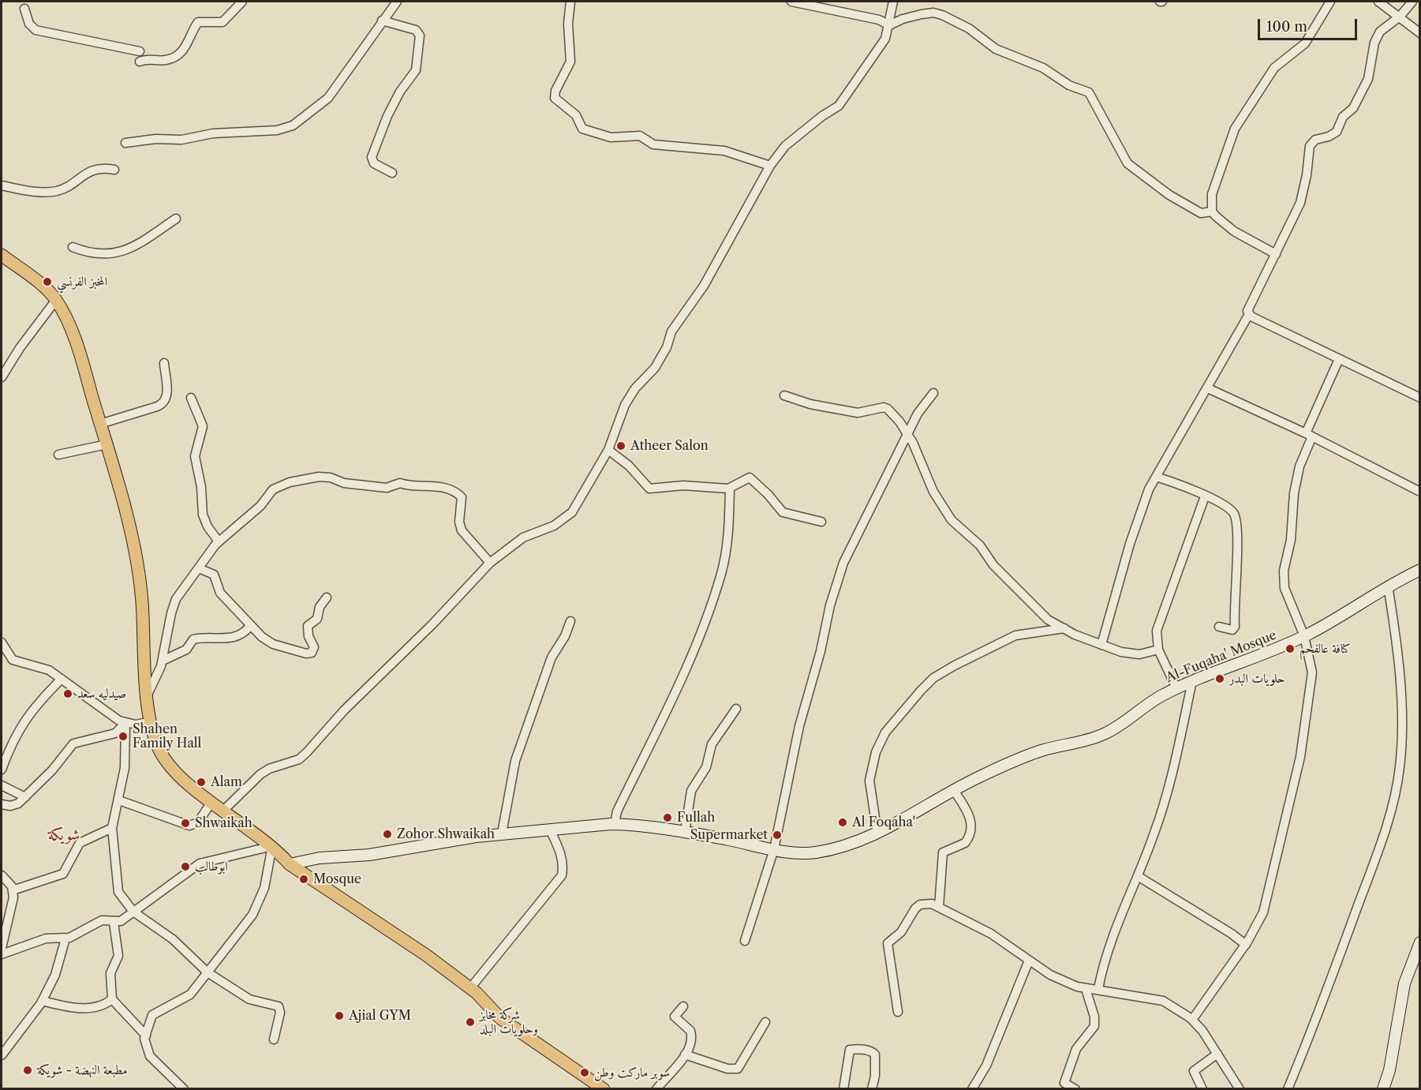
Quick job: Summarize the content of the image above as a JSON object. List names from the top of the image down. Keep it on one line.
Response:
{"streets":{"street":["Al-Fuqaha' Mosque"]},"districts":["شويكة"],"places":["المخبز الفرنسي","Atheer Salon","كنافة عالفحم","حلويات البدر","صيدليه سعد","Shahen Family Hall","Alam","Fullah","Al Foqaha'","Shwaikah","Zohor Shwaikah","Supermarket","ابوطالب","Mosque","Ajial GYM","شركة مخابز وحلويات البلد","مطبعة النهضة - شويكة","سوبر ماركت وطن"],"scale_bar":"100 m"}
